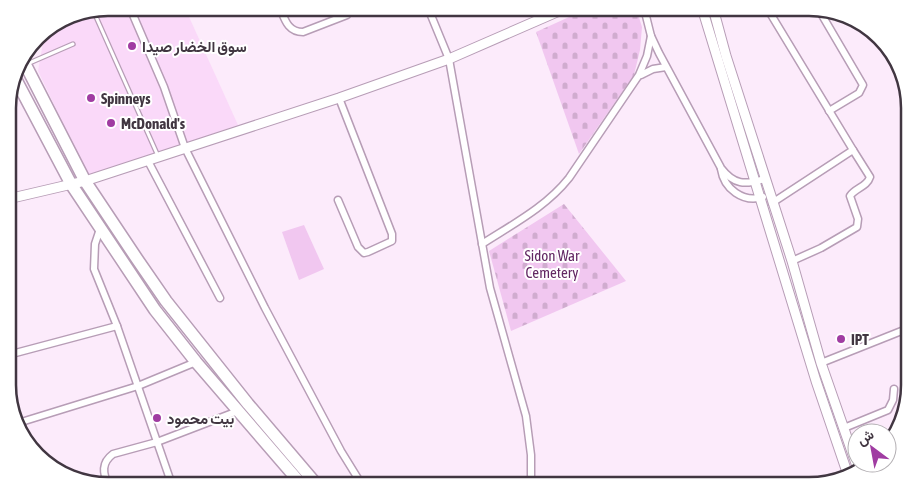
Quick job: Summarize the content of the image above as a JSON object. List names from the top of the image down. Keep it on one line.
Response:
{"parks":["Sidon War Cemetery"],"places":["سوق الخضار صيدا","Spinneys","McDonald's","IPT","بيت محمود"],"north":"top left"}
